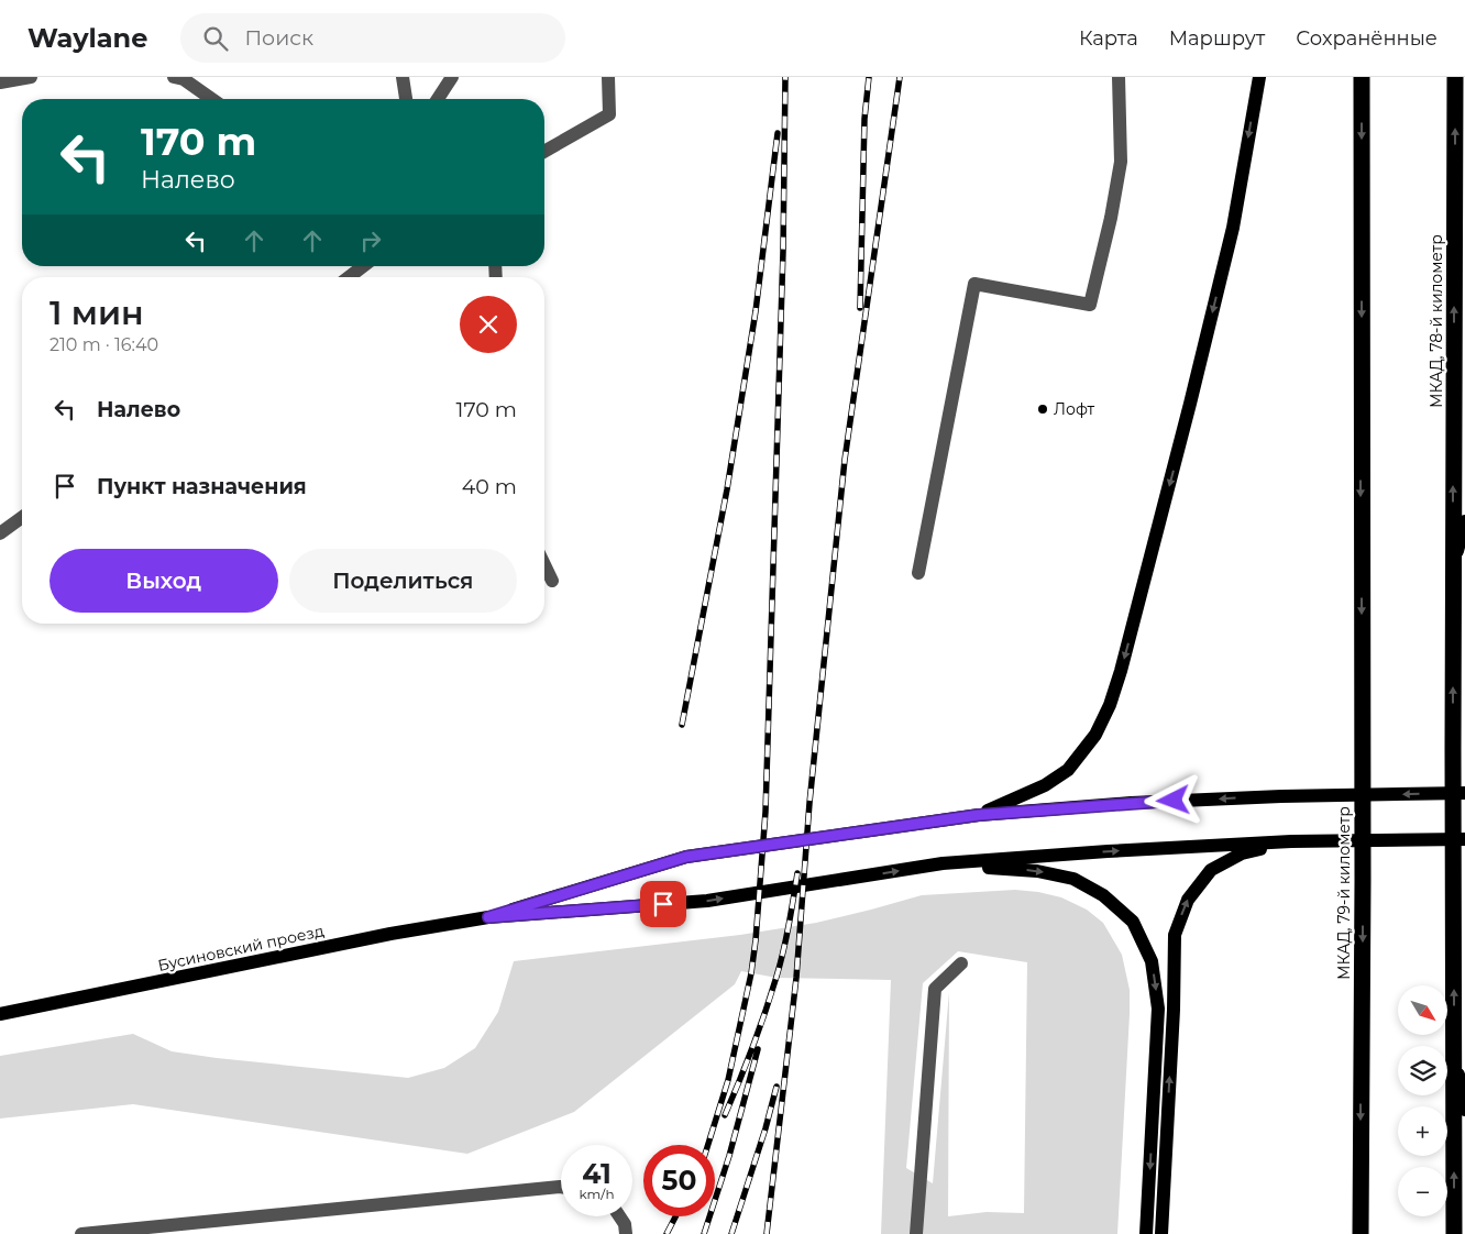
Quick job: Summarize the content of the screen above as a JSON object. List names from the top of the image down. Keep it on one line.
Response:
{"streets":{"highway":["МКАД, 78-й километр","МКАД, 79-й километр"],"main road":["Бусиновский проезд"]},"one_way":["МКАД, 78-й километр"],"places":["Лофт"],"north":"bottom right","page":{"header":"Waylane","search":"Поиск","nav":["Карта","Маршрут","Сохранённые"],"turn":["170 m","Налево"],"heading":["1 мин","210 m · 16:40"],"list":[{"name":"Налево","value":"170 m"},{"name":"Пункт назначения","value":"40 m"}],"buttons":["Выход","Поделиться"],"map_buttons":["+","−"],"speed":"41 km/h","limit":"50"}}
